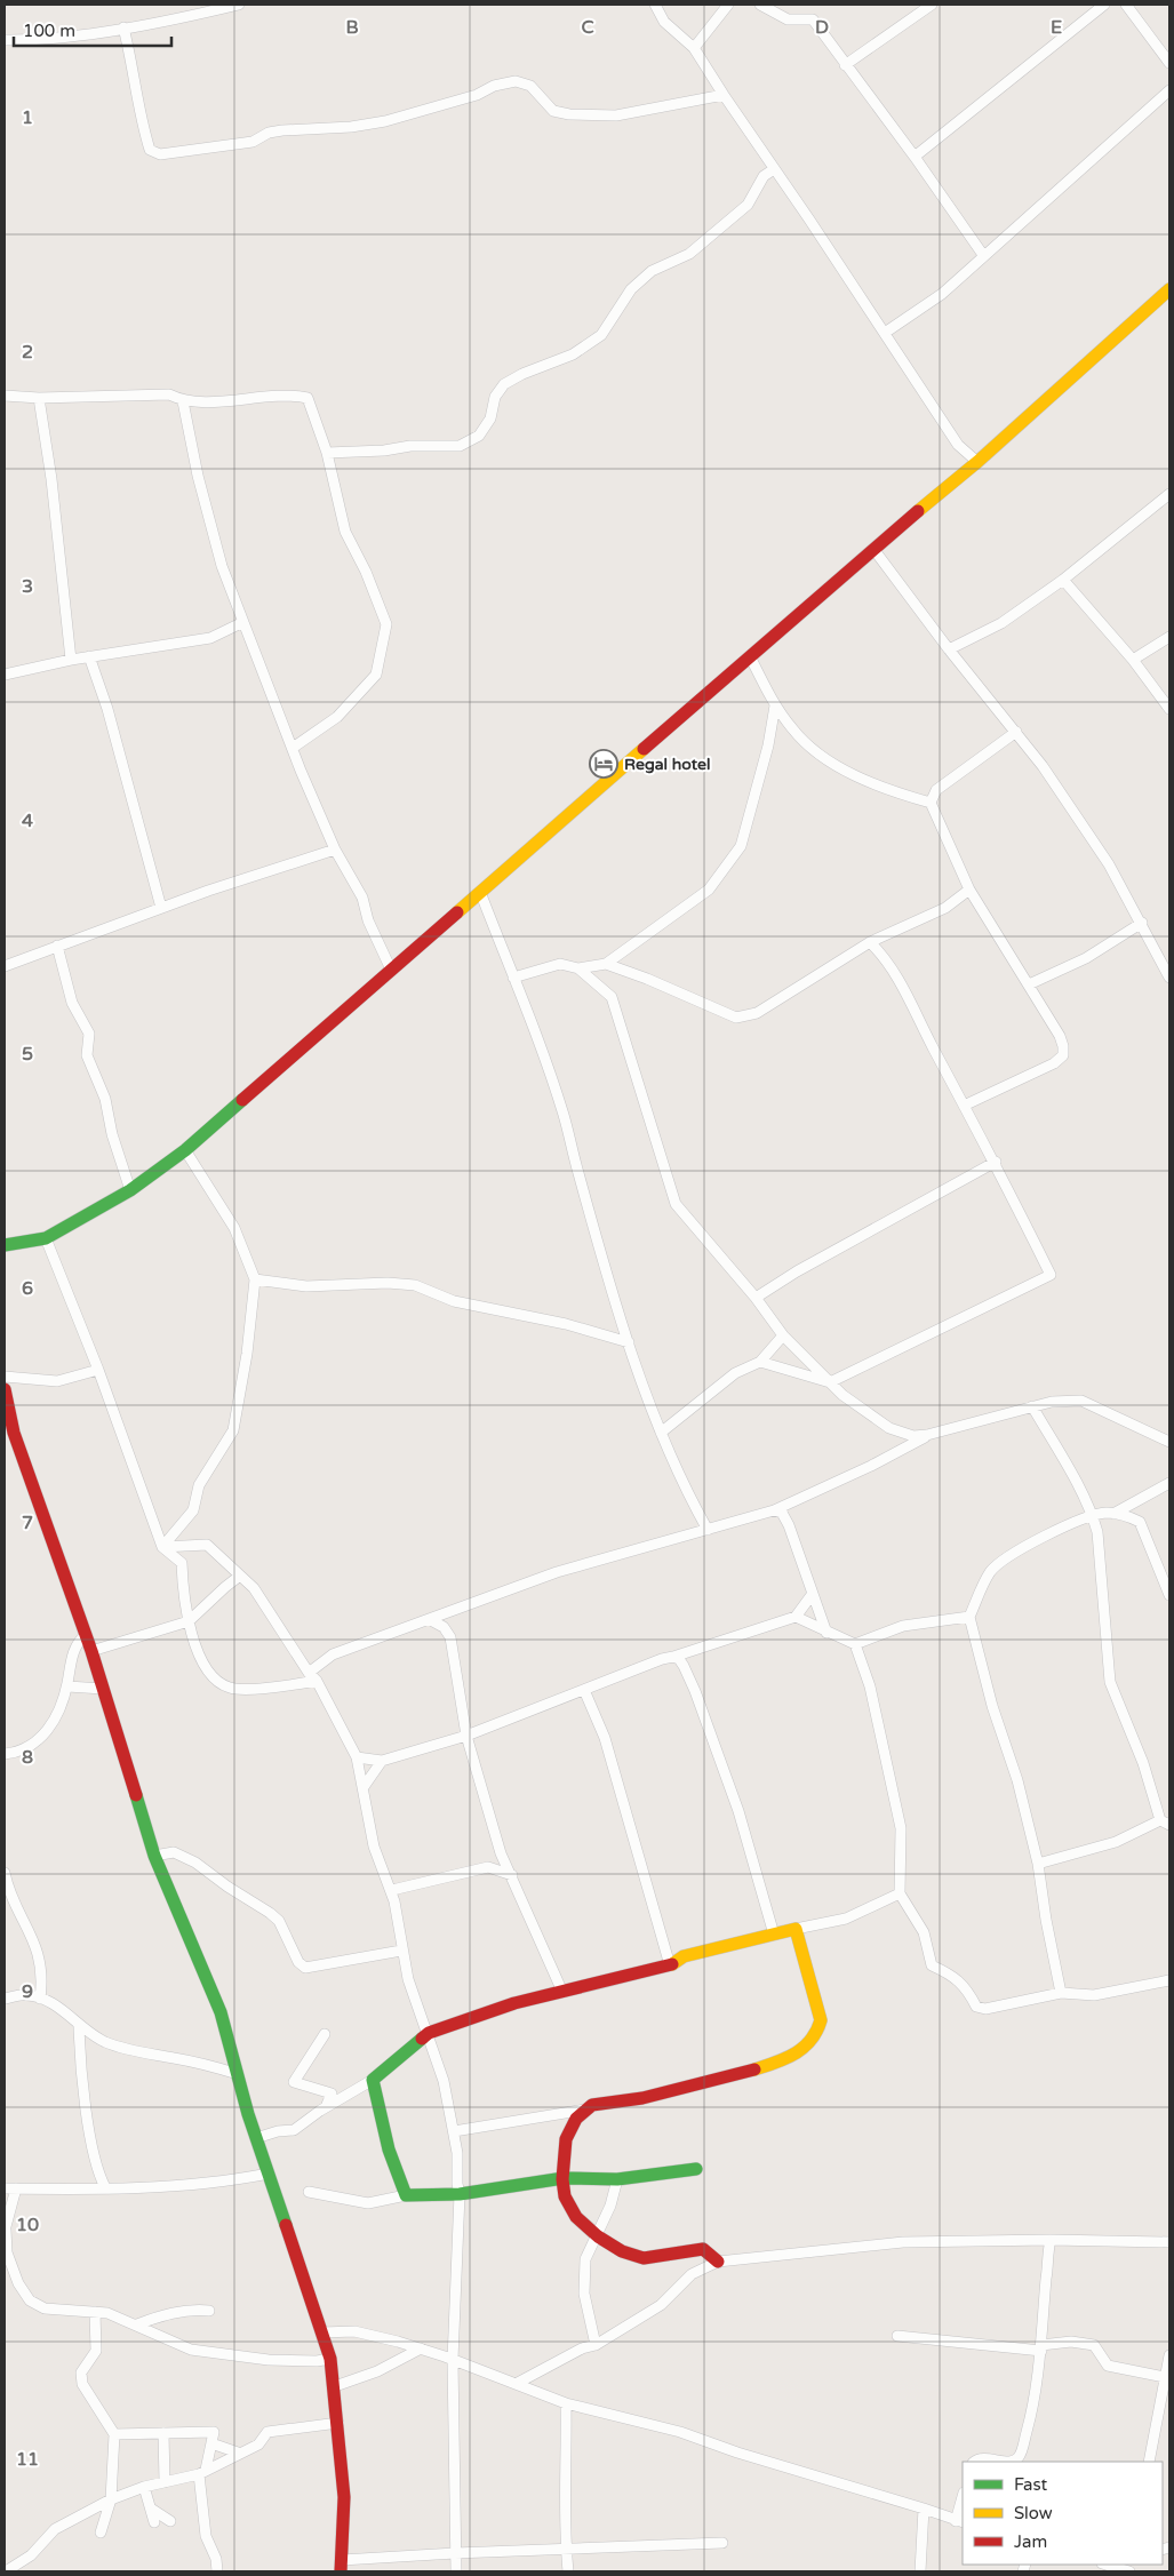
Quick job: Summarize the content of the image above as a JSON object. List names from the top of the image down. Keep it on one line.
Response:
{"places":{"hotel":["Regal hotel"]},"legend":["Fast","Slow","Jam"],"scale_bar":"100 m","grid":{"columns":["B","C","D","E"],"rows":["1","2","3","4","5","6","7","8","9","10","11"]}}
